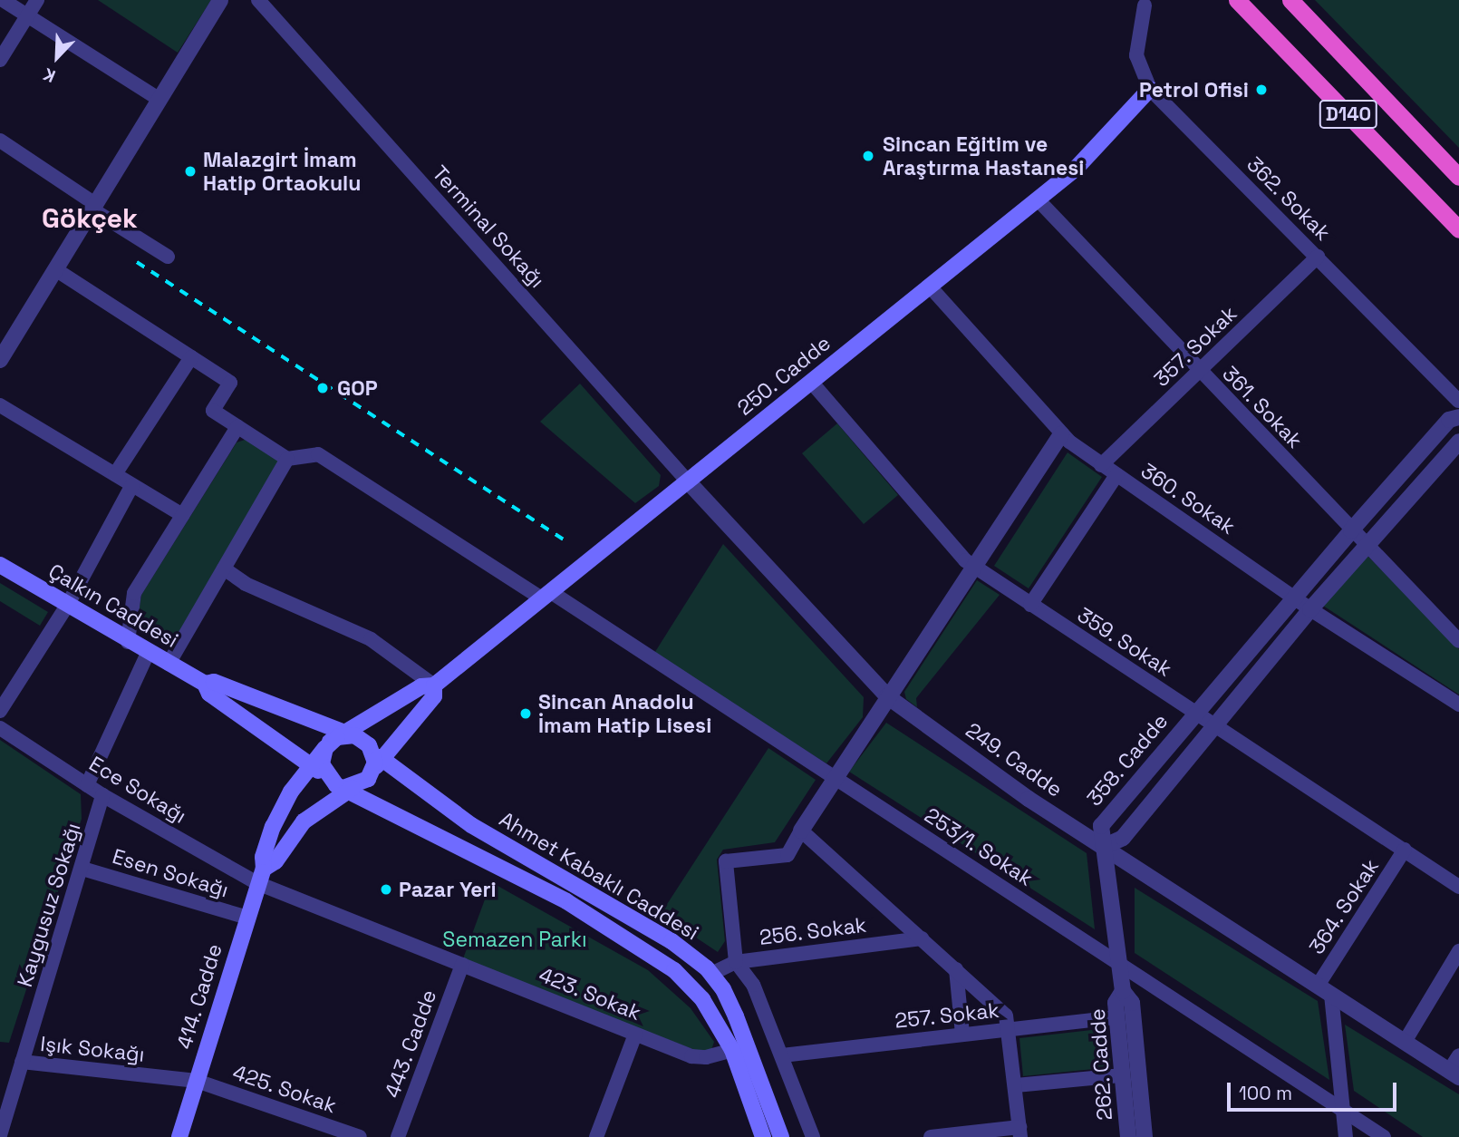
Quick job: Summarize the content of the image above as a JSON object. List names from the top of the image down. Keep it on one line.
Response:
{"streets":{"highway":["D140"],"main road":["250. Cadde","Çalkın Caddesi","Ahmet Kabaklı Caddesi","414. Cadde"],"street":["362. Sokak","Terminal Sokağı","357. Sokak","361. Sokak","360. Sokak","359. Sokak","249. Cadde","358. Cadde","Ece Sokağı","253/1. Sokak","Esen Sokağı","Kaygusuz Sokağı","364. Sokak","256. Sokak","423. Sokak","257. Sokak","443. Cadde","Işık Sokağı","262. Cadde","425. Sokak"]},"crossings":[["362. Sokak","357. Sokak"],["362. Sokak","250. Cadde"],["Terminal Sokağı","250. Cadde"],["Terminal Sokağı","249. Cadde"],["357. Sokak","361. Sokak"],["357. Sokak","360. Sokak"],["250. Cadde","361. Sokak"],["250. Cadde","360. Sokak"],["250. Cadde","Çalkın Caddesi"],["250. Cadde","359. Sokak"],["250. Cadde","249. Cadde"],["250. Cadde","253/1. Sokak"],["250. Cadde","Ahmet Kabaklı Caddesi"],["250. Cadde","414. Cadde"],["361. Sokak","358. Cadde"],["360. Sokak","358. Cadde"],["Çalkın Caddesi","Ahmet Kabaklı Caddesi"],["Çalkın Caddesi","414. Cadde"],["359. Sokak","358. Cadde"],["359. Sokak","364. Sokak"],["249. Cadde","358. Cadde"],["249. Cadde","364. Sokak"],["249. Cadde","262. Cadde"],["358. Cadde","262. Cadde"],["Ece Sokağı","Kaygusuz Sokağı"],["Ece Sokağı","423. Sokak"],["Ece Sokağı","414. Cadde"],["253/1. Sokak","262. Cadde"],["Esen Sokağı","Kaygusuz Sokağı"],["Esen Sokağı","414. Cadde"],["Ahmet Kabaklı Caddesi","256. Sokak"],["Ahmet Kabaklı Caddesi","423. Sokak"],["Ahmet Kabaklı Caddesi","414. Cadde"],["Kaygusuz Sokağı","Işık Sokağı"],["423. Sokak","414. Cadde"],["423. Sokak","443. Cadde"],["414. Cadde","Işık Sokağı"],["414. Cadde","425. Sokak"],["257. Sokak","262. Cadde"],["Işık Sokağı","425. Sokak"]],"districts":["Gökçek"],"parks":["Semazen Parkı"],"places":["Petrol Ofisi","Sincan Eğitim ve Araştırma Hastanesi","Malazgirt İmam Hatip Ortaokulu","GOP","Sincan Anadolu İmam Hatip Lisesi","Pazar Yeri"],"scale_bar":"100 m","north":"bottom left"}
